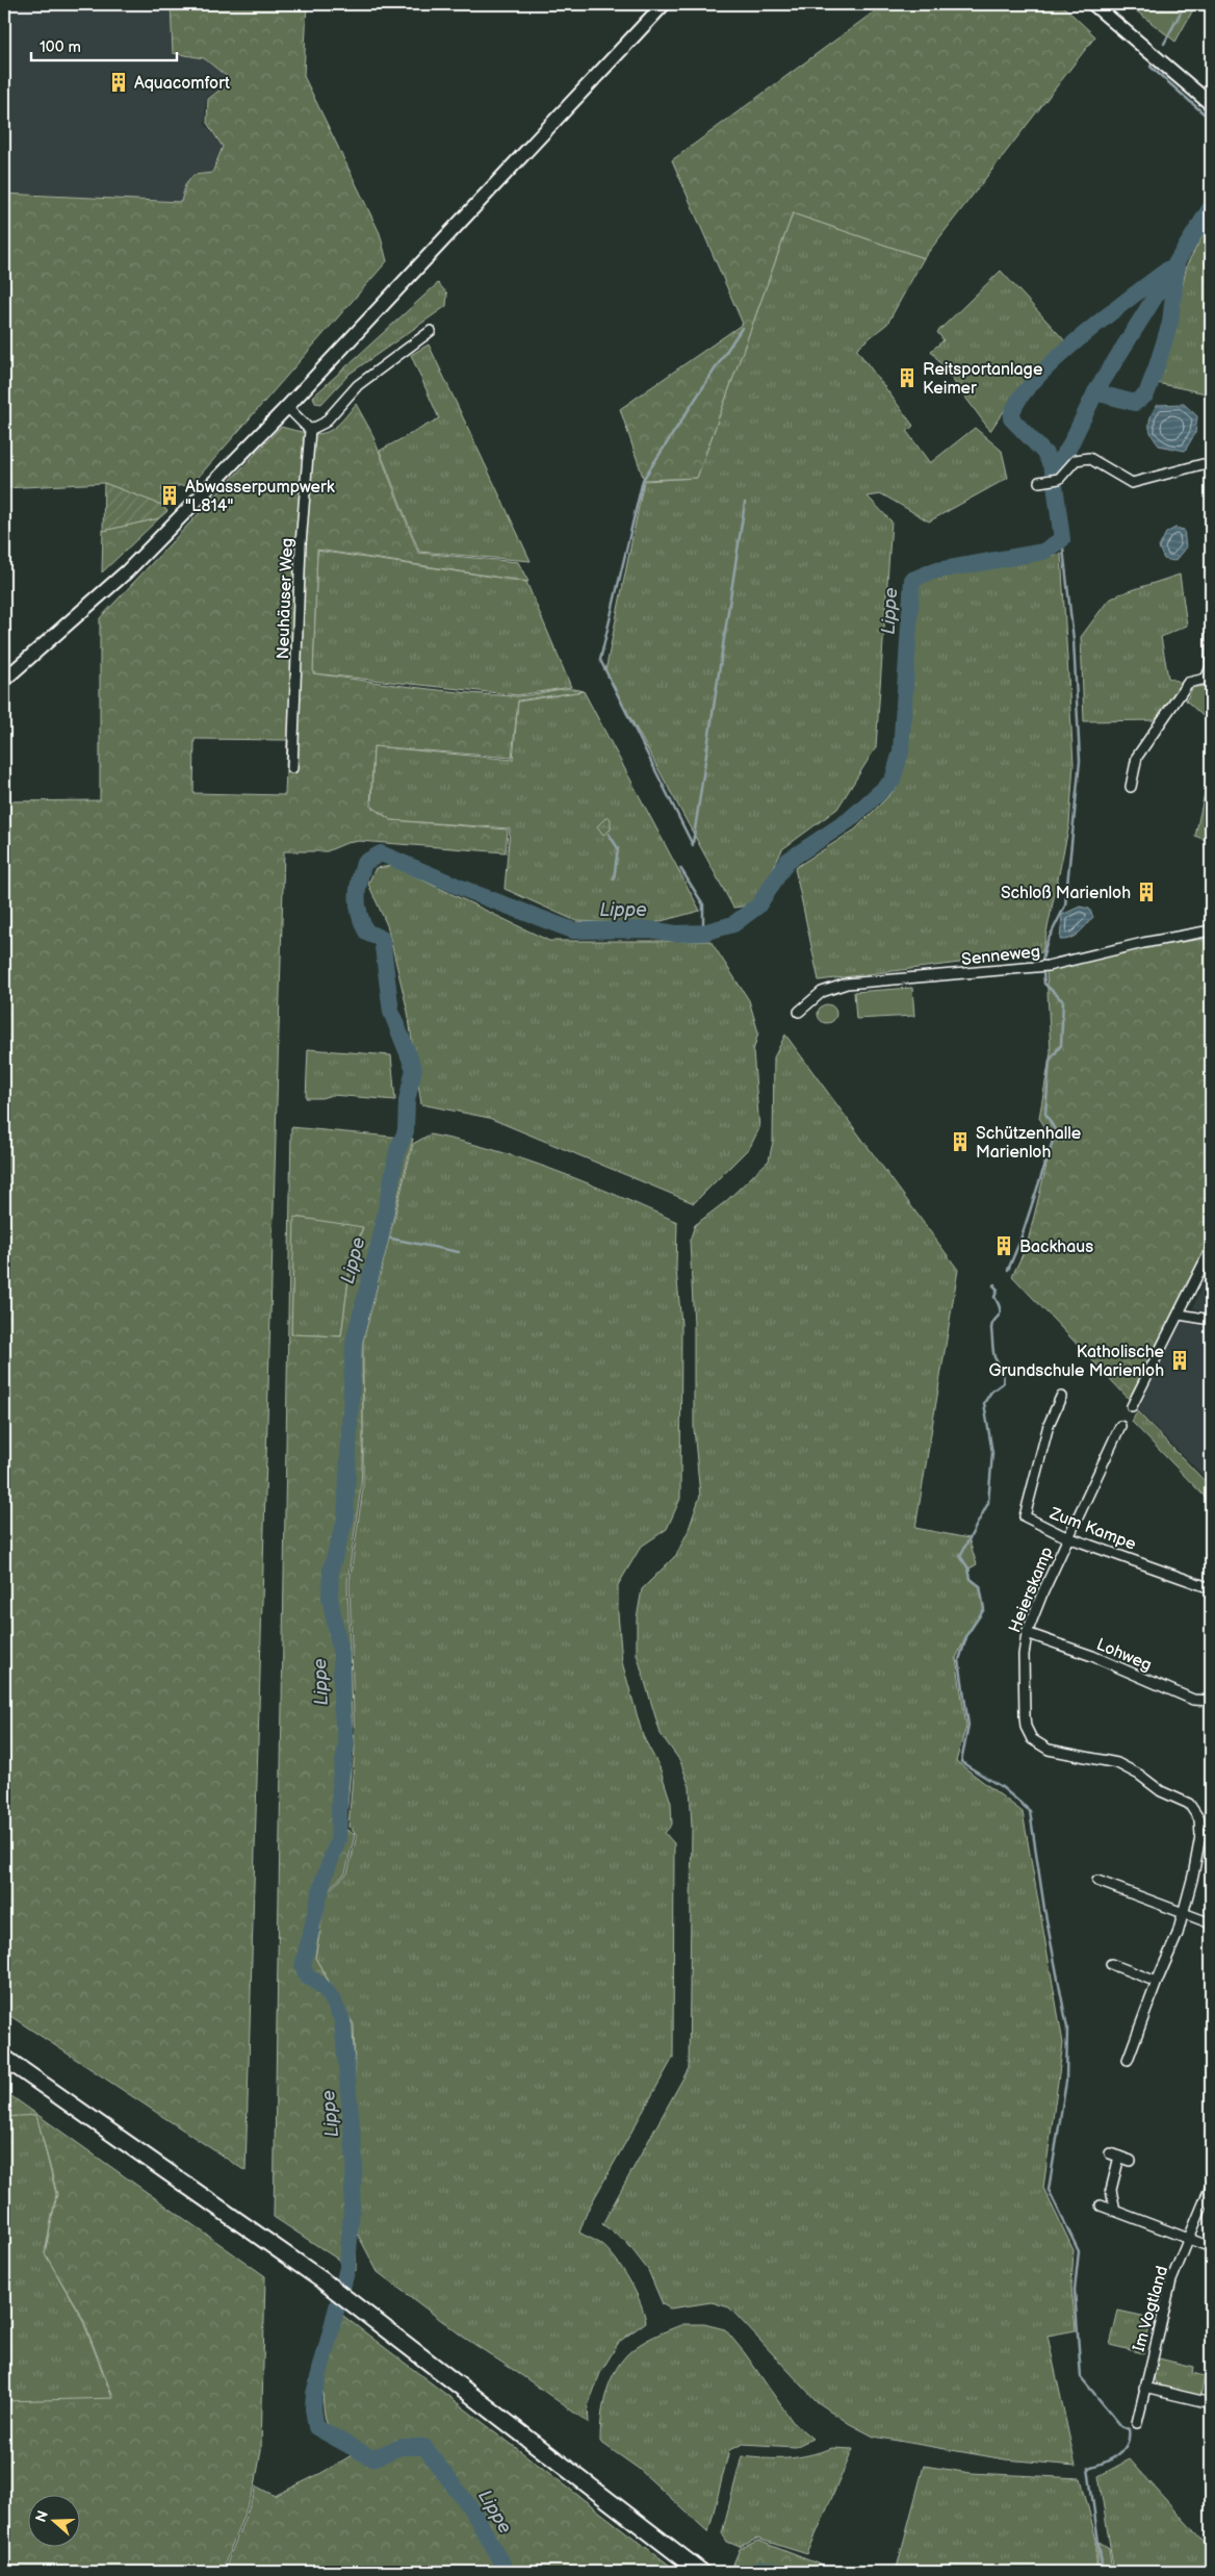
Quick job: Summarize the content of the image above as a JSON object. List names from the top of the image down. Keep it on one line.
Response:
{"streets":{"street":["Neuhäuser Weg","Senneweg","Zum Kampe","Heierskamp","Lohweg","Im Vogtland"]},"crossings":[["Zum Kampe","Heierskamp"],["Heierskamp","Lohweg"]],"water":["Lippe"],"places":{"building":["Aquacomfort","Reitsportanlage Keimer","Abwasserpumpwerk \"L814\"","Schloß Marienloh","Schützenhalle Marienloh","Backhaus","Katholische Grundschule Marienloh"]},"scale_bar":"100 m","north":"left"}
